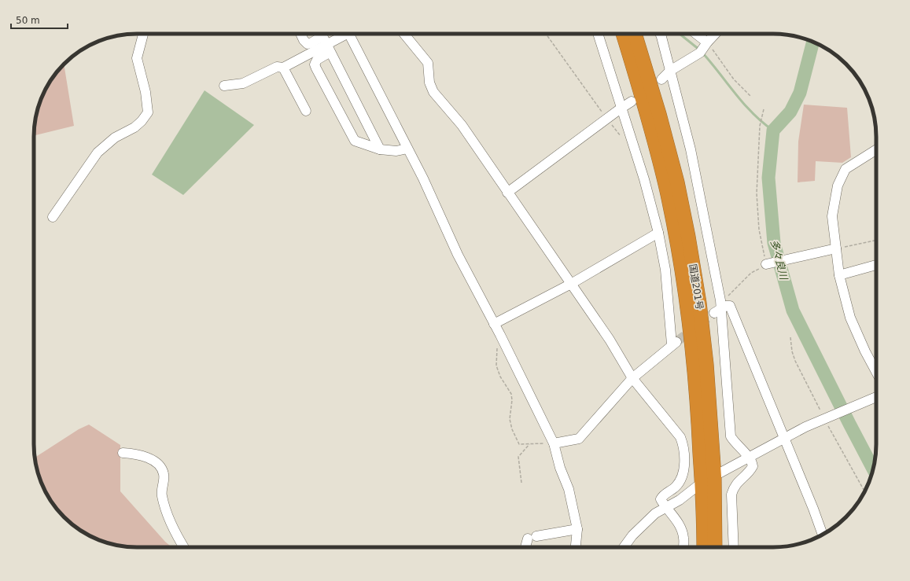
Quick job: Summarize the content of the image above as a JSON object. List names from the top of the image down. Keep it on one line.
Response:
{"streets":{"highway":["国道201号"]},"water":["多々良川"],"scale_bar":"50 m"}
